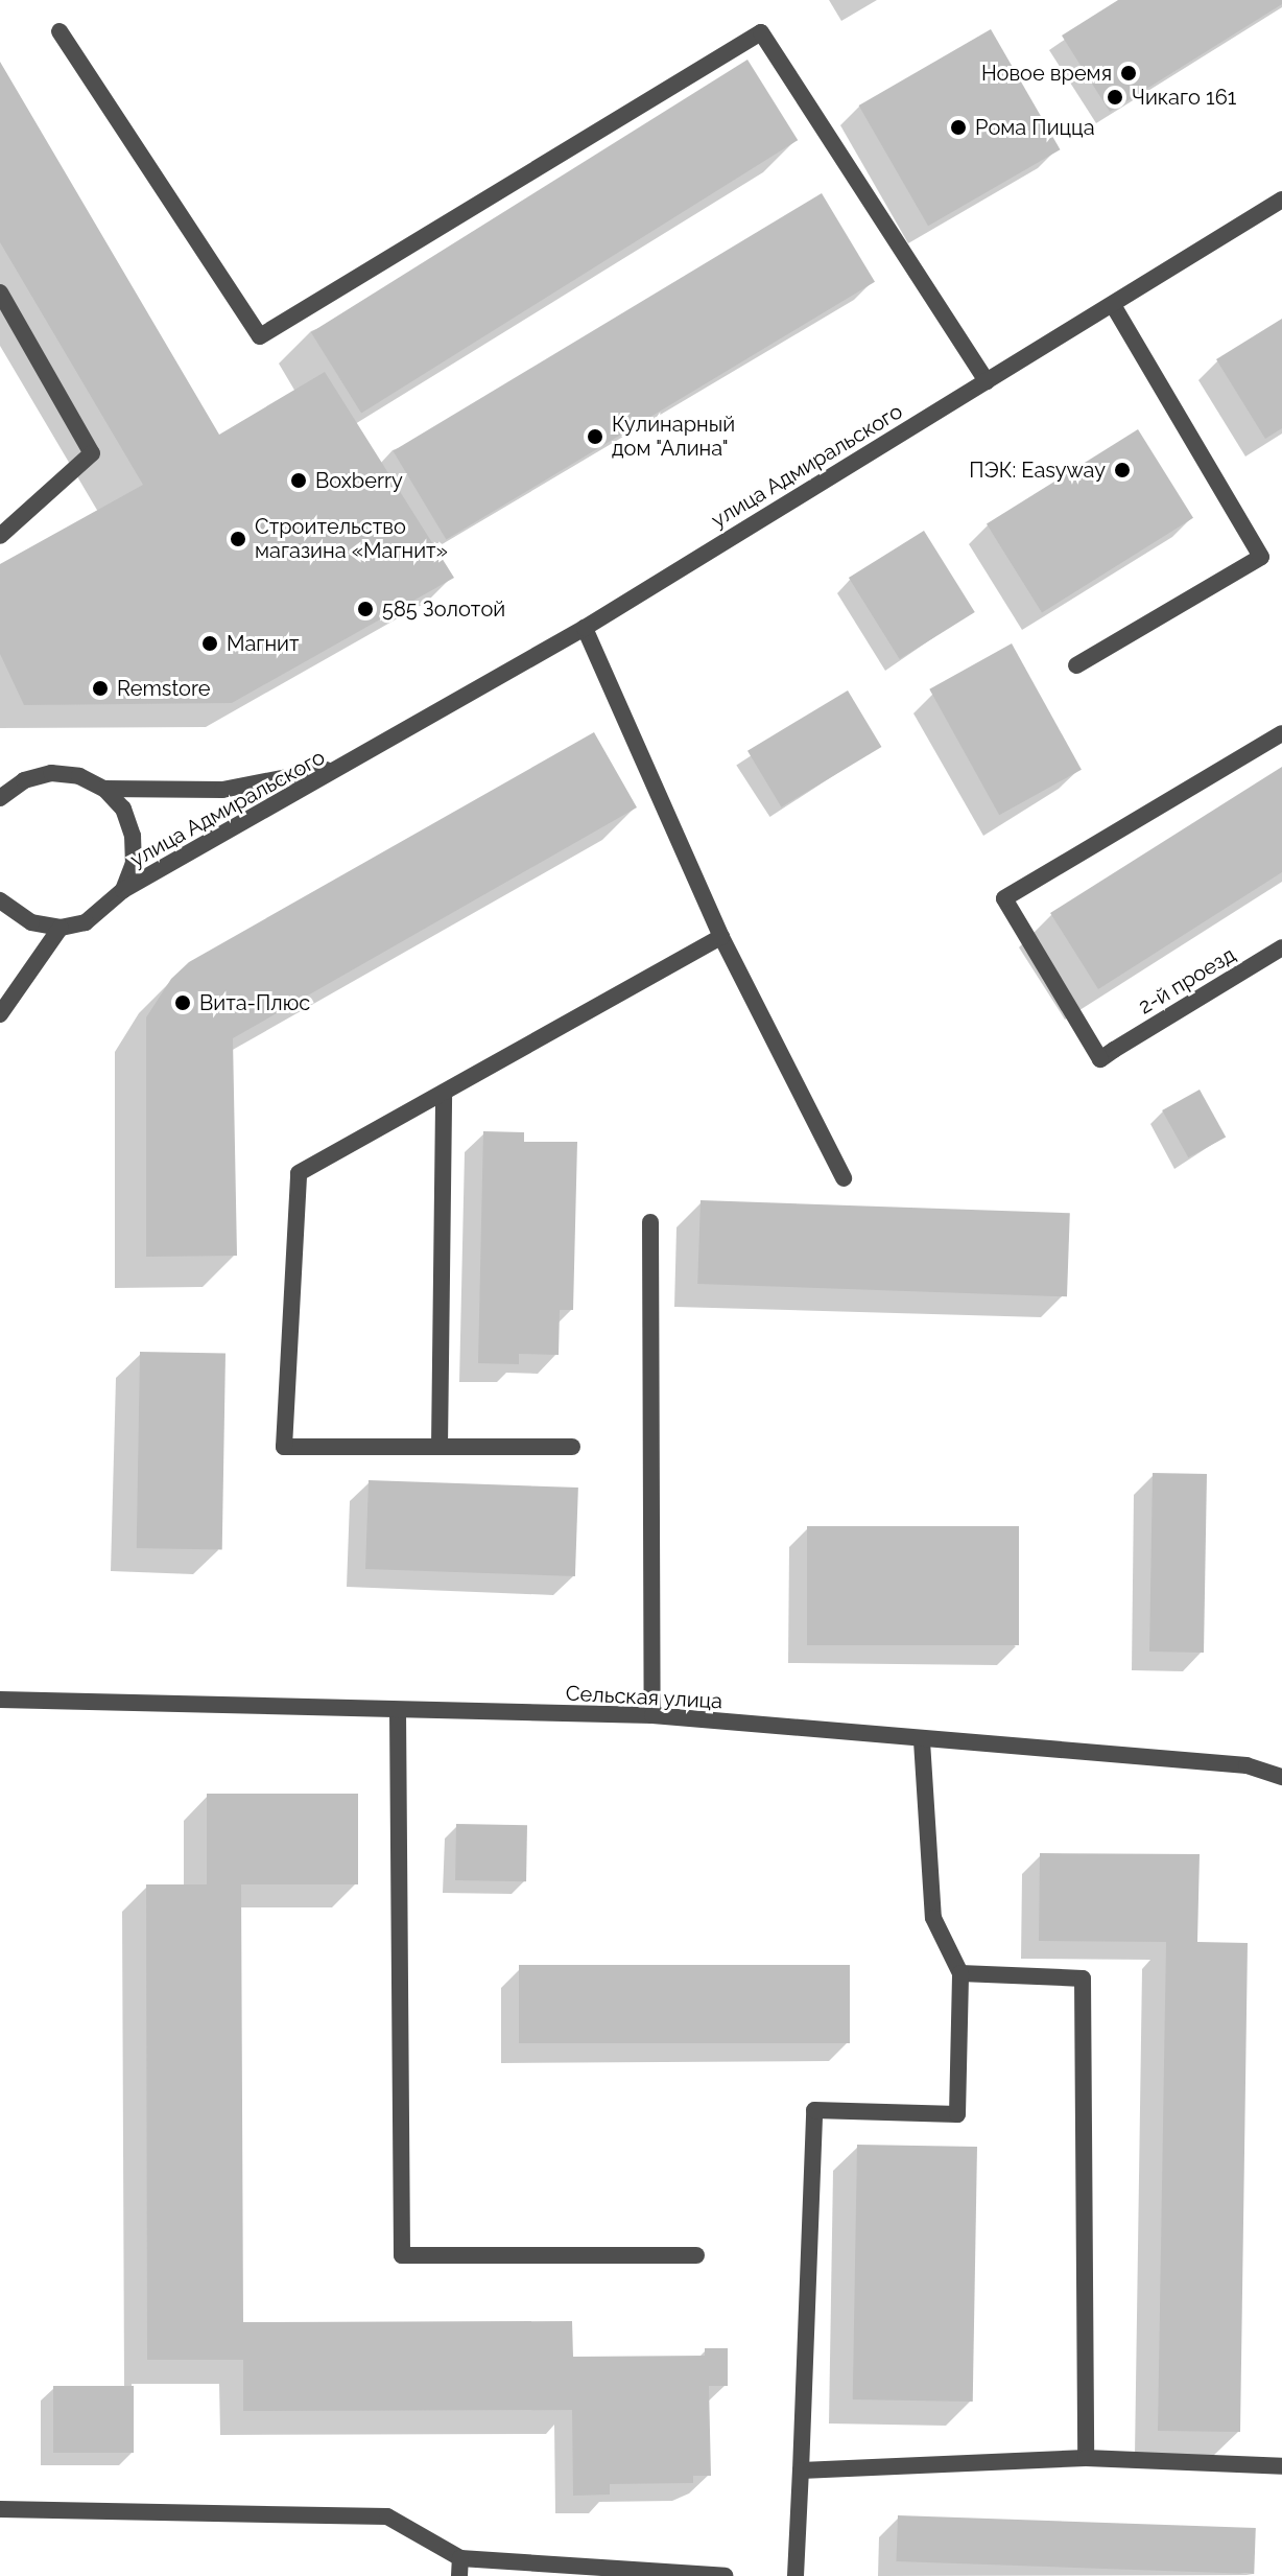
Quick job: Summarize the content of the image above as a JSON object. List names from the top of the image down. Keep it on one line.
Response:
{"streets":{"street":["улица Адмиральского","2-й проезд","Сельская улица"]},"places":["Новое время","Чикаго 161","Рома Пицца","Кулинарный дом \"Алина\"","ПЭК: Easyway","Boxberry","Строительство магазина «Магнит»","585 Золотой","Магнит","Remstore","Вита-Плюс"]}
